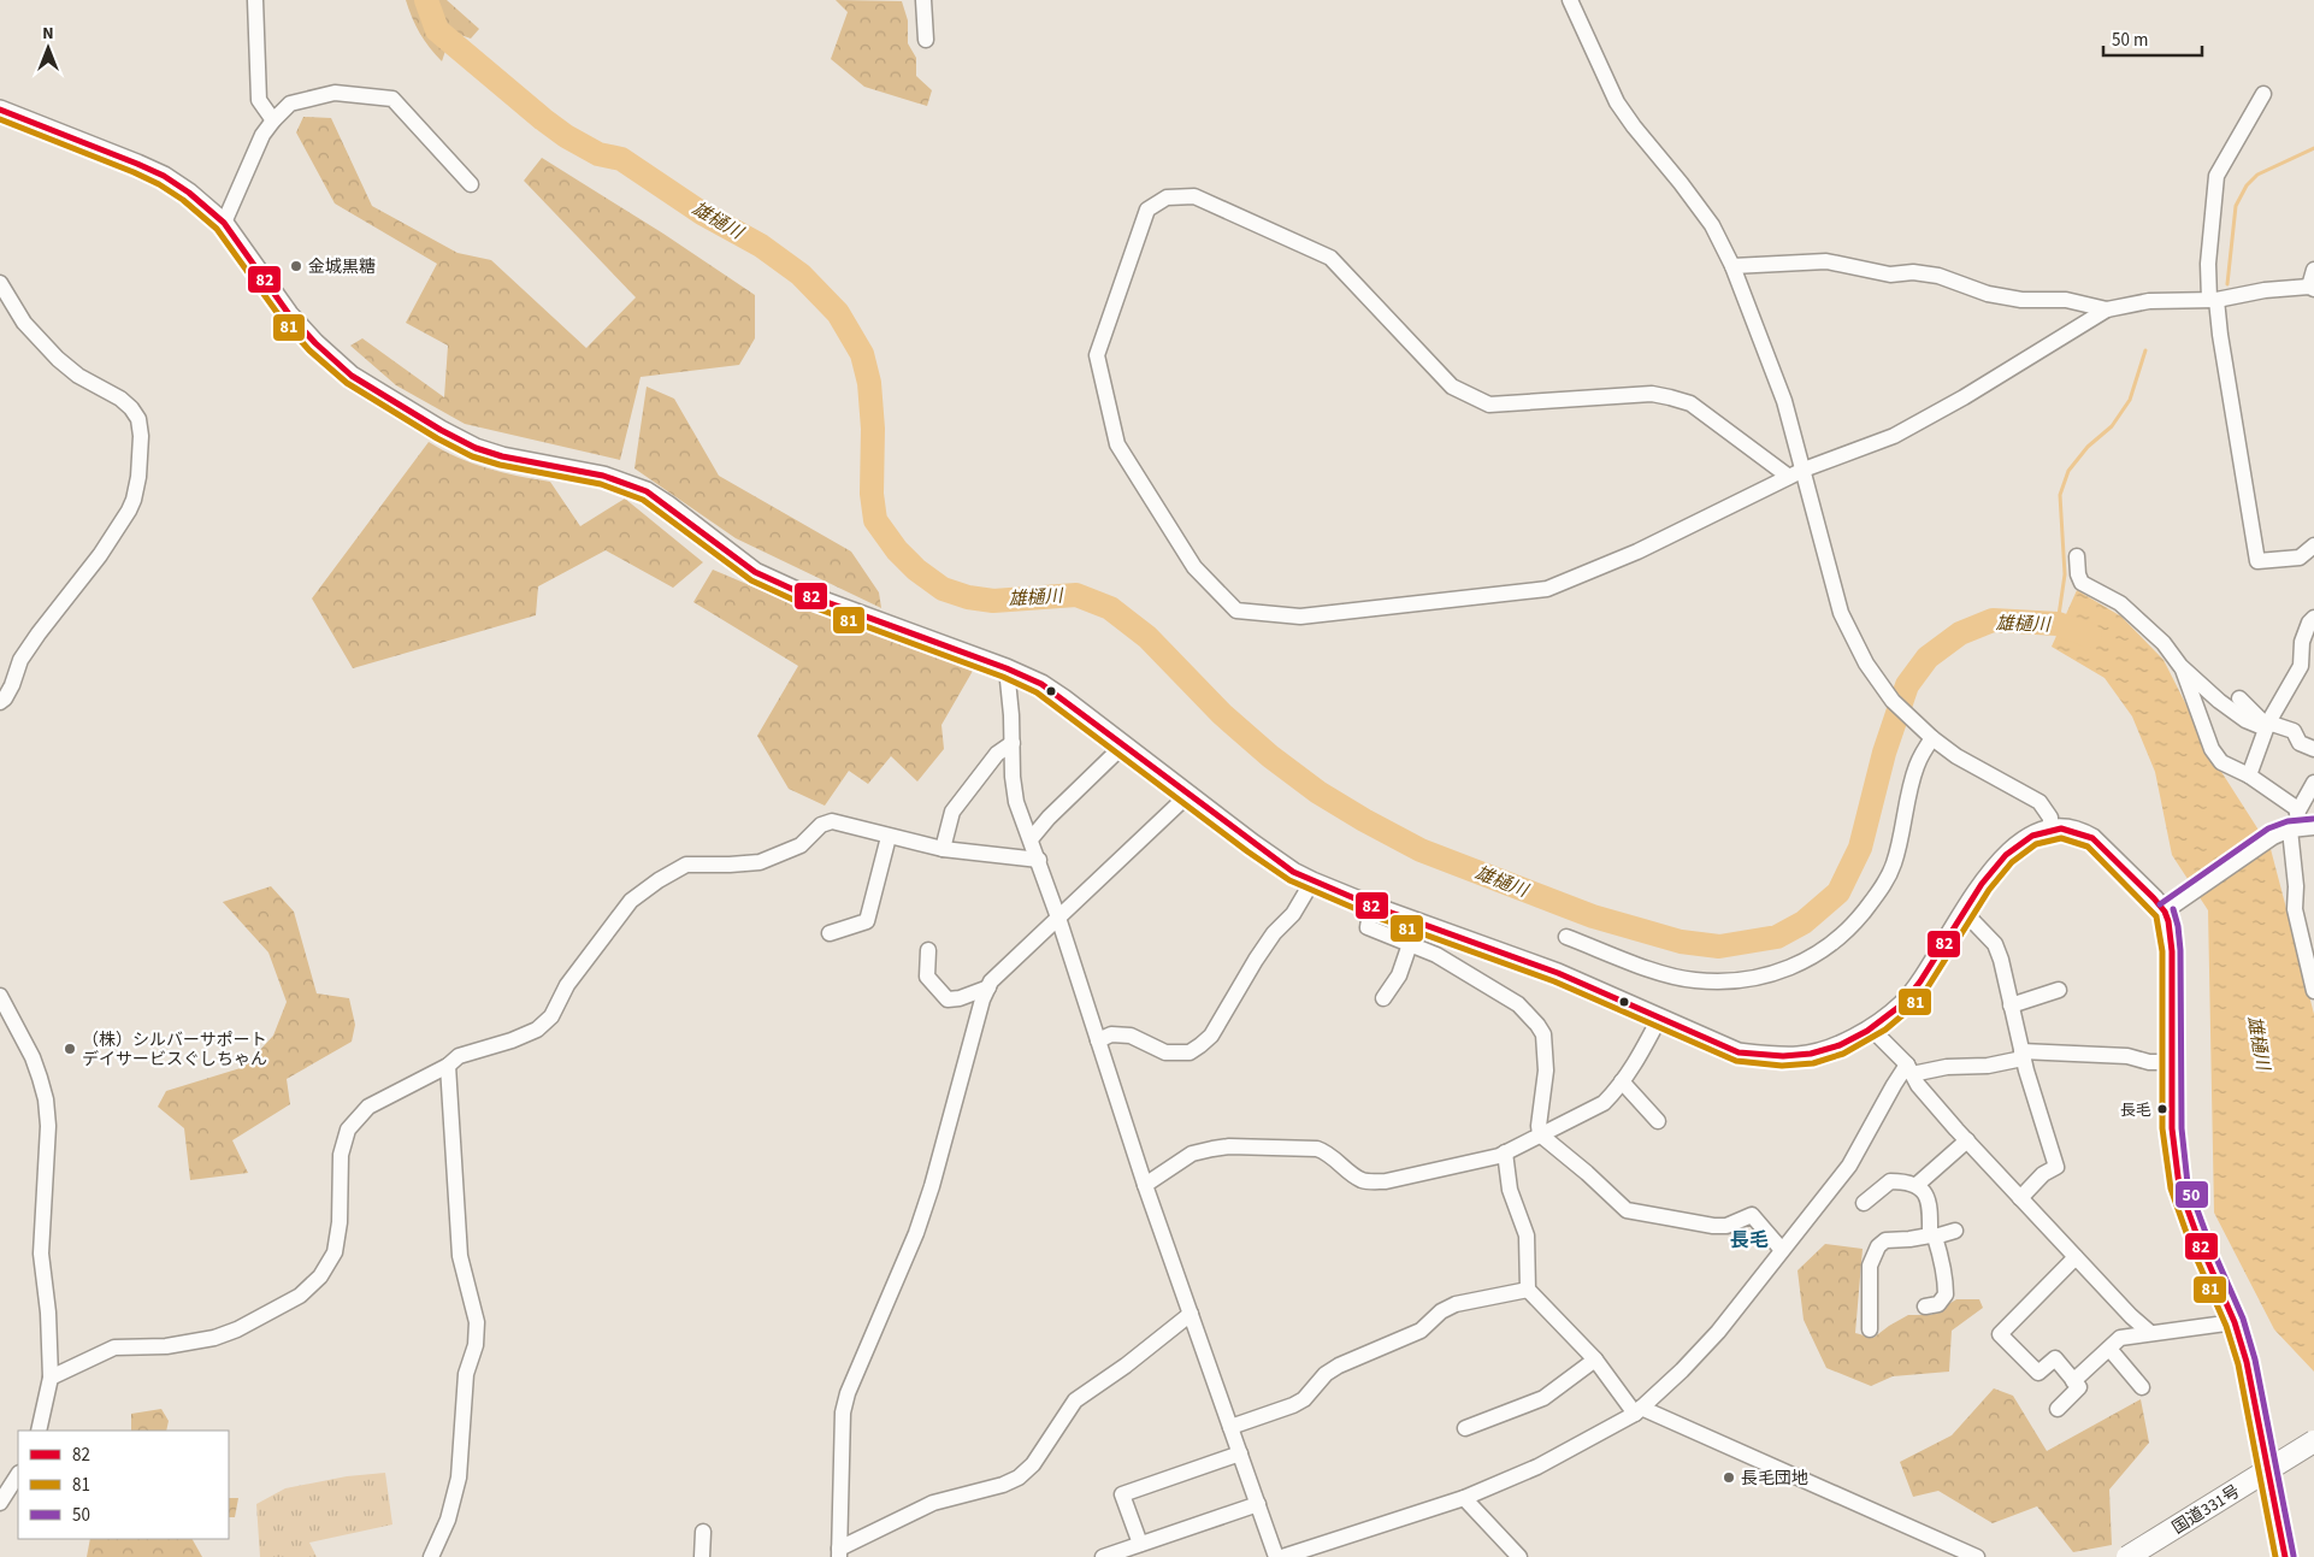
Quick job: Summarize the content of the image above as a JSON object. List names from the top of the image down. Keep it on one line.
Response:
{"streets":{"highway":["国道331号"]},"districts":["長毛"],"water":["雄樋川"],"places":["金城黒糖","（株）シルバーサポート デイサービスぐしちゃん","長毛","長毛団地"],"lines":["transit line 82","transit line 81","transit line 50"],"legend":["82","81","50"],"scale_bar":"50 m","north":"top"}
